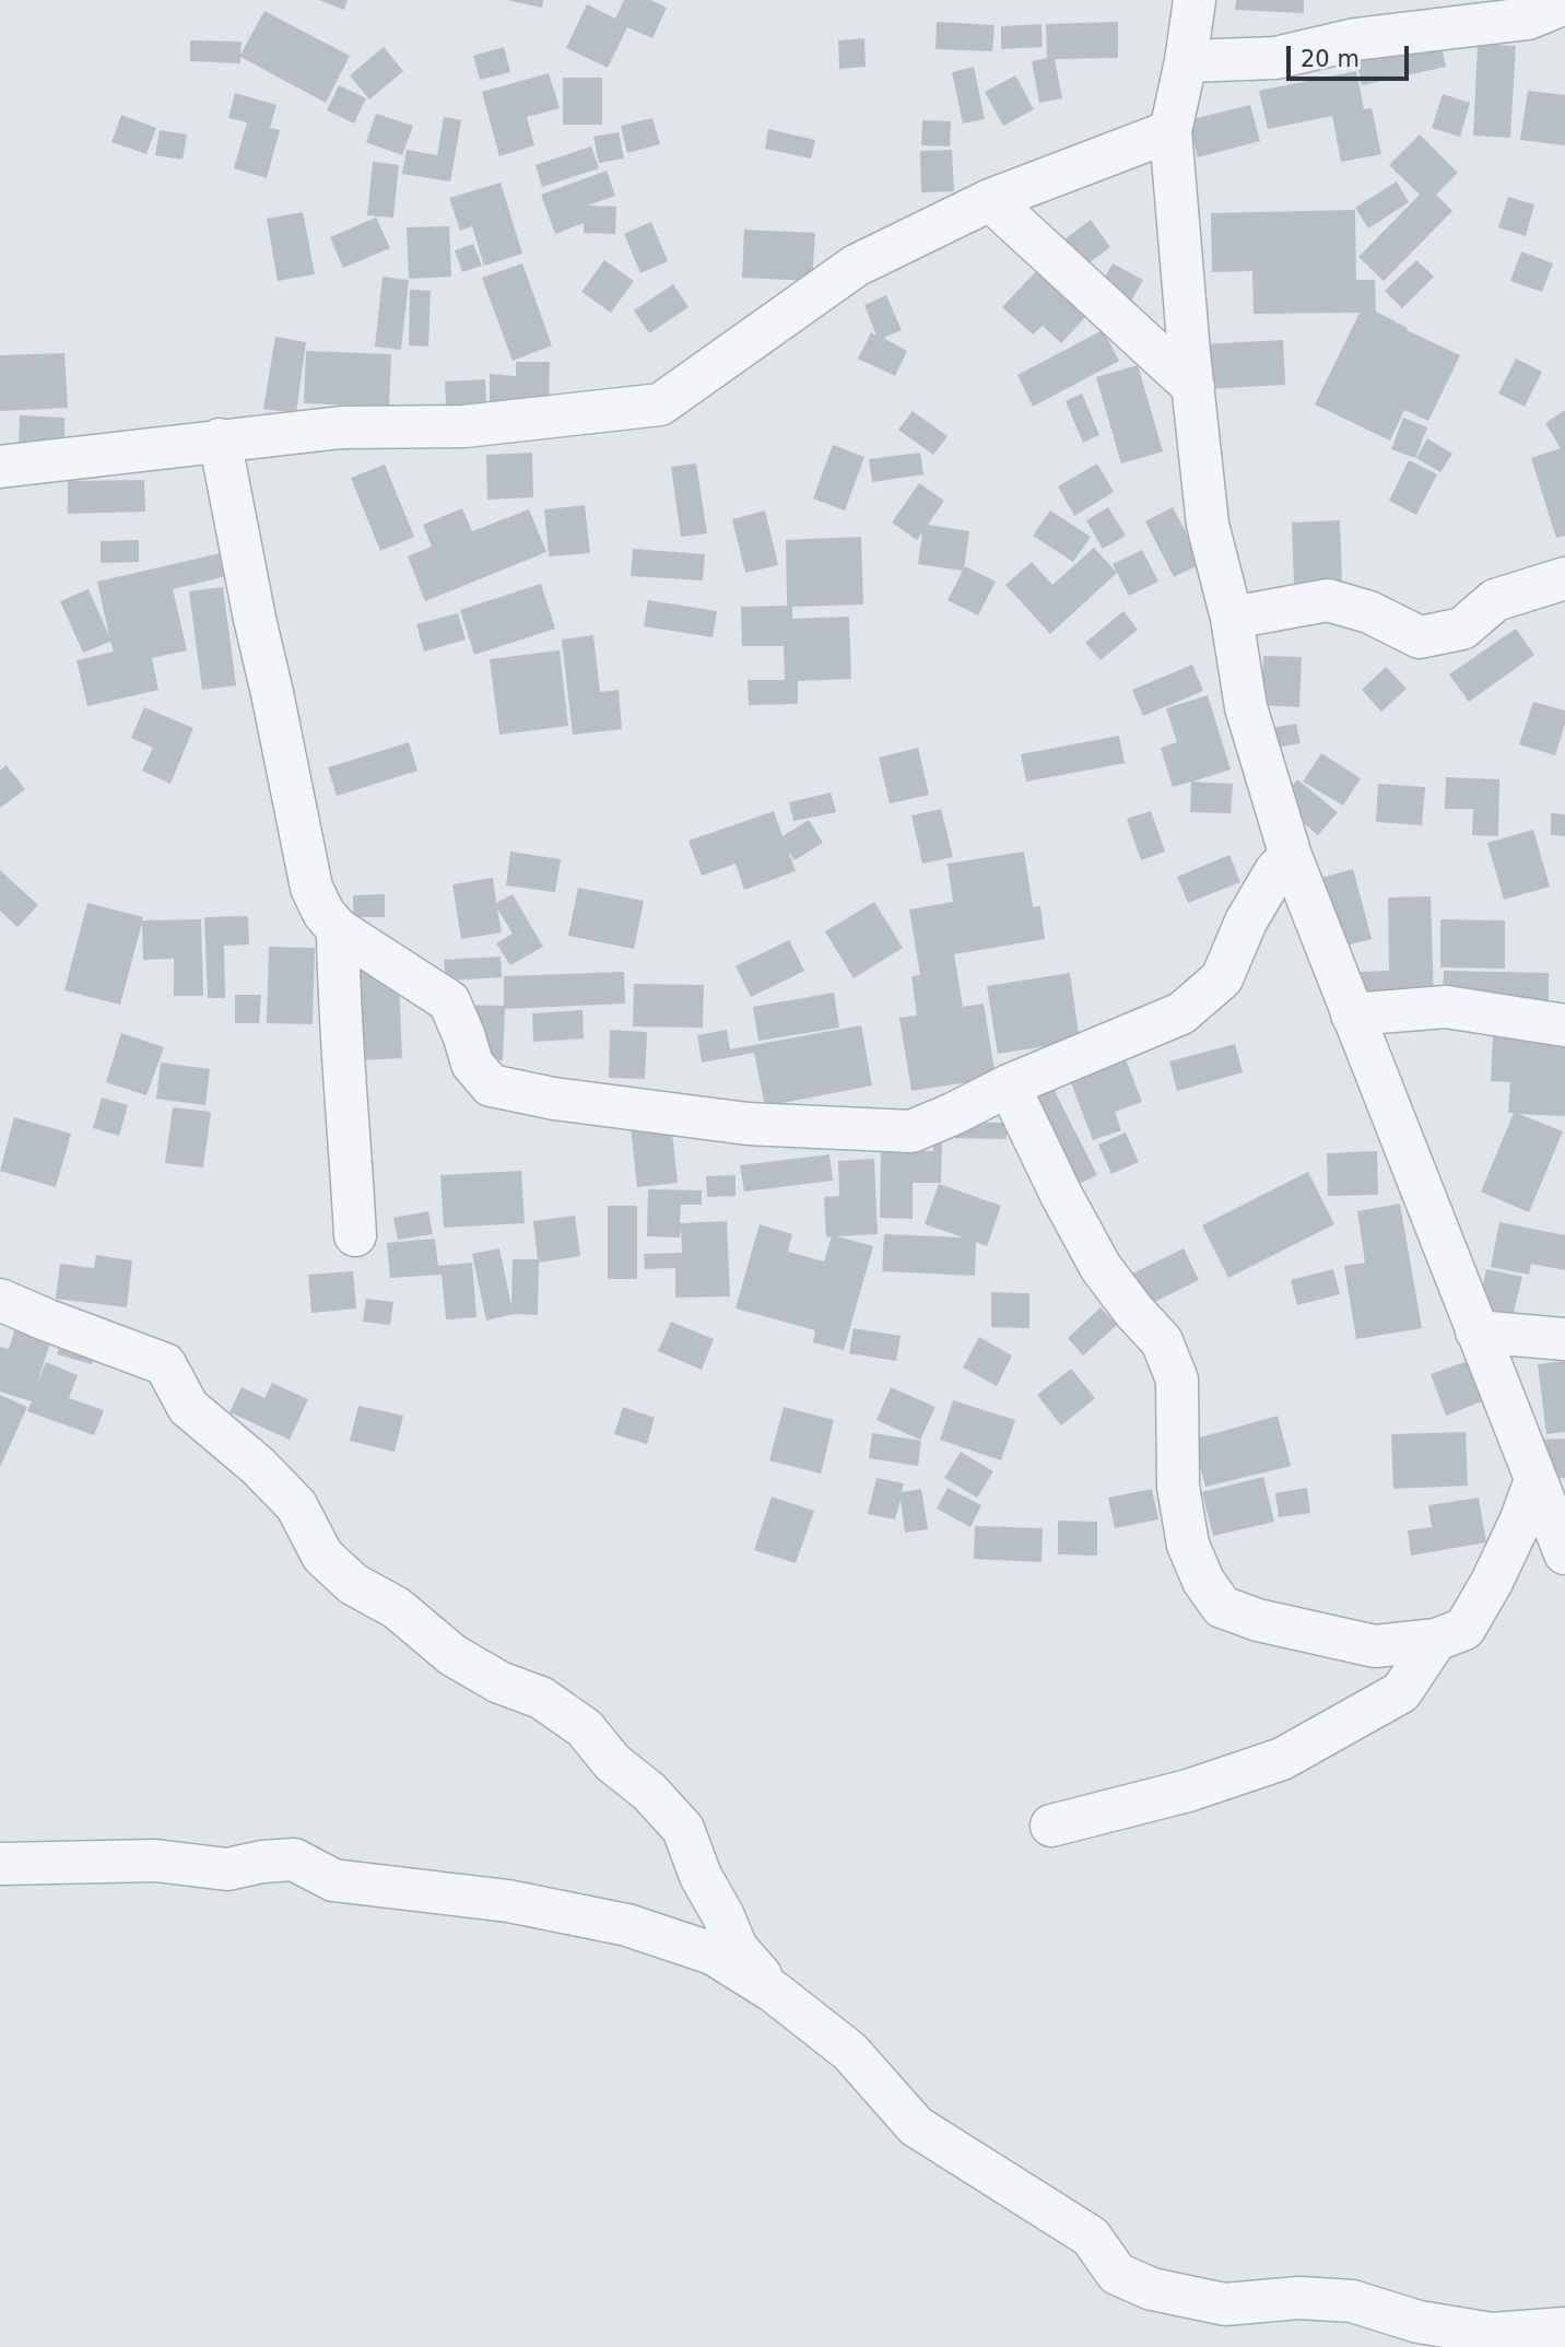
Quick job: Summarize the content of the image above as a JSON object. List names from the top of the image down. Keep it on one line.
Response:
{"scale_bar":"20 m"}
